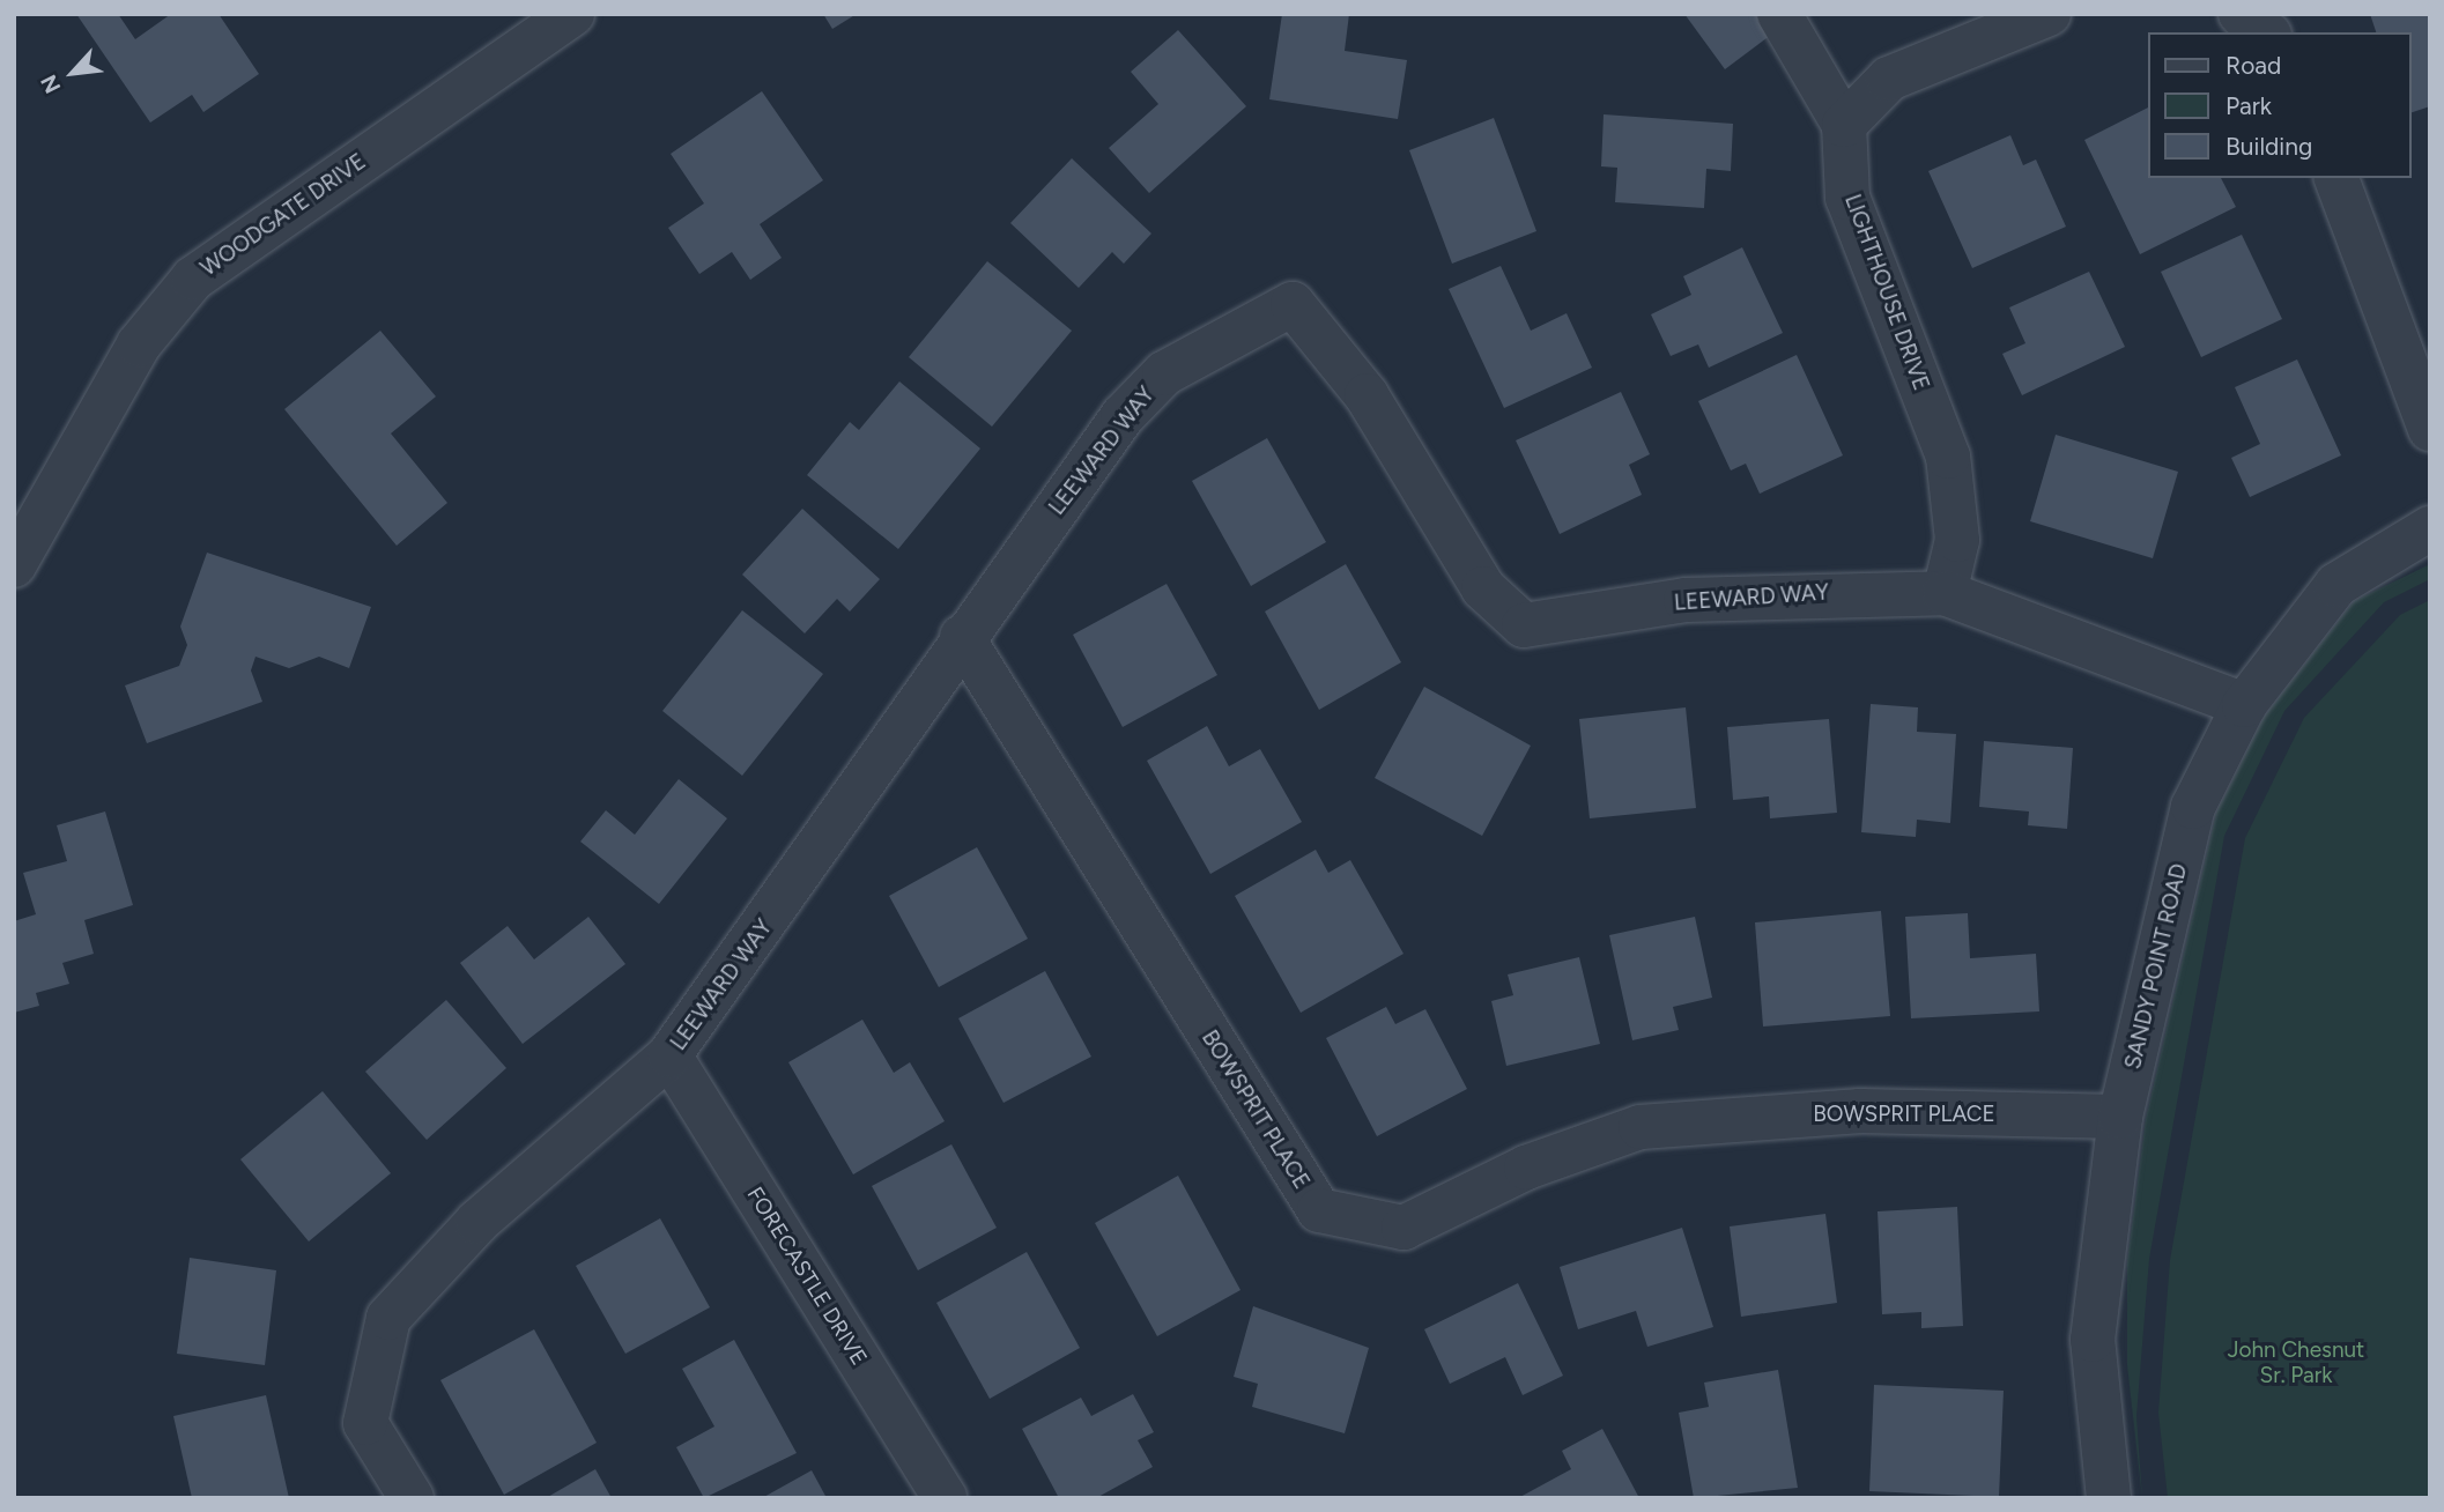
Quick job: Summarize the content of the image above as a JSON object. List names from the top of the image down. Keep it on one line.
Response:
{"streets":{"street":["WOODGATE DRIVE","LIGHTHOUSE DRIVE","LEEWARD WAY","SANDY POINT ROAD","BOWSPRIT PLACE","FORECASTLE DRIVE"]},"crossings":[["LIGHTHOUSE DRIVE","LEEWARD WAY"],["LEEWARD WAY","SANDY POINT ROAD"],["LEEWARD WAY","BOWSPRIT PLACE"],["LEEWARD WAY","FORECASTLE DRIVE"],["SANDY POINT ROAD","BOWSPRIT PLACE"]],"parks":["John Chesnut Sr. Park"],"legend":["Road","Park","Building"],"north":"bottom left"}
